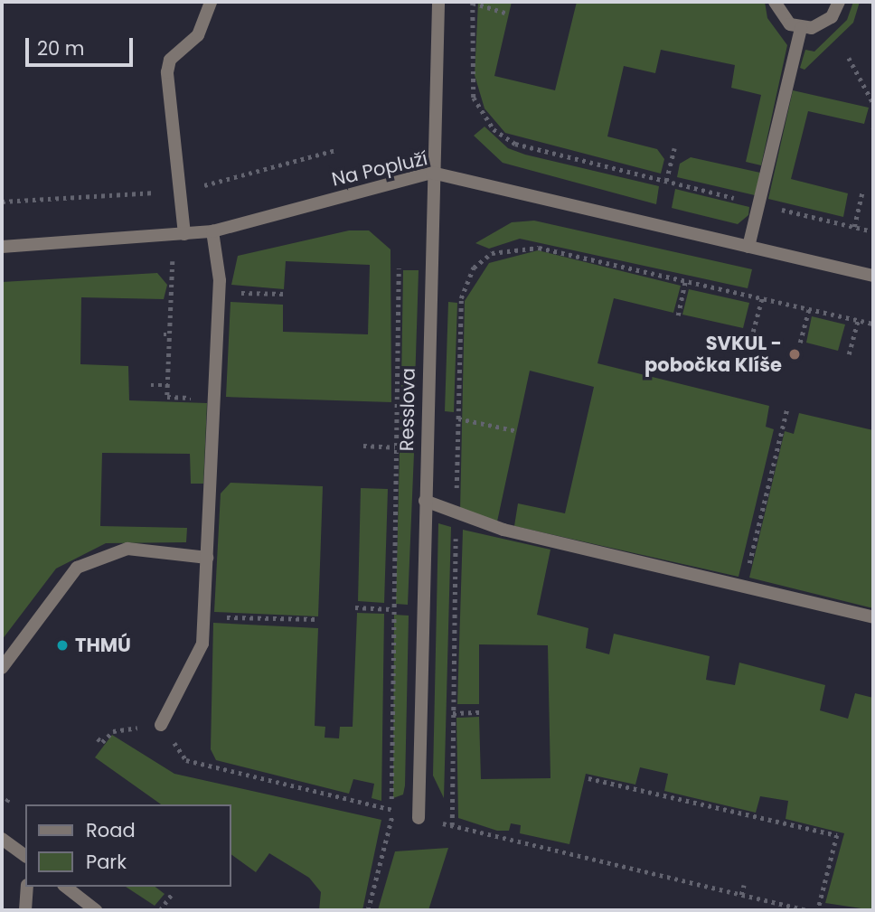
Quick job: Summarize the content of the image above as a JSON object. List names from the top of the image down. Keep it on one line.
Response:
{"streets":{"street":["Na Popluží","Resslova"]},"crossings":[["Na Popluží","Resslova"]],"places":["SVKUL - pobočka Klíše","THMÚ"],"legend":["Road","Park"],"scale_bar":"20 m"}
